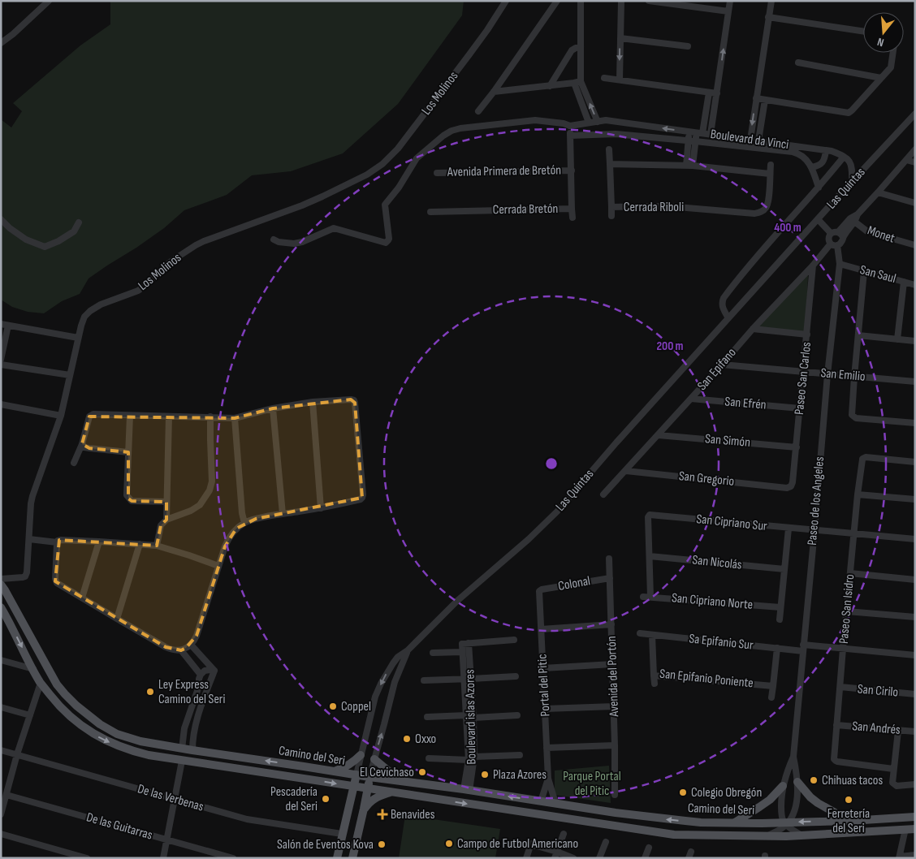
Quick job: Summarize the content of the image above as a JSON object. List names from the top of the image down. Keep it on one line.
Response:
{"streets":{"main road":["Camino del Seri"],"street":["Los Molinos","Boulevard da Vinci","Avenida Primera de Bretón","Las Quintas","Cerrada Riboli","Cerrada Bretón","Monet","San Saul","San Epifano","San Emilio","Paseo San Carlos","San Efrén","San Simón","San Gregorio","Paseo de los Angeles","San Cipriano Sur","San Nicolás","Colonal","San Cipriano Norte","Paseo San Isidro","Sa Epifanio Sur","Avenida del Portón","San Epifanio Poniente","Portal del Pitic","San Cirilo","Boulevard islas Azores","San Andrés","De las Verbenas","De las Guitarras"]},"crossings":[["Boulevard da Vinci","Cerrada Bretón"],["Avenida Primera de Bretón","Cerrada Bretón"],["Las Quintas","Camino del Seri"],["San Saul","Paseo de los Angeles"],["San Epifano","San Emilio"],["San Epifano","Paseo San Carlos"],["San Epifano","San Efrén"],["San Epifano","San Simón"],["San Epifano","San Gregorio"],["San Epifano","Paseo de los Angeles"],["San Emilio","Paseo San Carlos"],["San Emilio","Paseo de los Angeles"],["Paseo San Carlos","San Efrén"],["Paseo San Carlos","San Simón"],["Paseo San Carlos","San Gregorio"],["Paseo de los Angeles","San Cipriano Sur"],["Paseo de los Angeles","Sa Epifanio Sur"],["San Cipriano Sur","San Nicolás"],["San Cipriano Sur","Paseo San Isidro"],["Colonal","Avenida del Portón"],["Colonal","Portal del Pitic"],["Paseo San Isidro","Sa Epifanio Sur"],["Paseo San Isidro","San Cirilo"],["Paseo San Isidro","San Andrés"],["Sa Epifanio Sur","San Epifanio Poniente"],["Portal del Pitic","Camino del Seri"],["Boulevard islas Azores","Camino del Seri"]],"parks":["Parque Portal del Pitic"],"places":{"other":["Ley Express Camino del Seri","Coppel","Oxxo","El Cevichaso","Plaza Azores","Chihuas tacos","Colegio Obregón","Pescadería del Seri","Ferretería del Seri","Campo de Futbol Americano","Salón de Eventos Kova"],"health":["Benavides"]},"north":"bottom","rings":["400 m","200 m"]}
